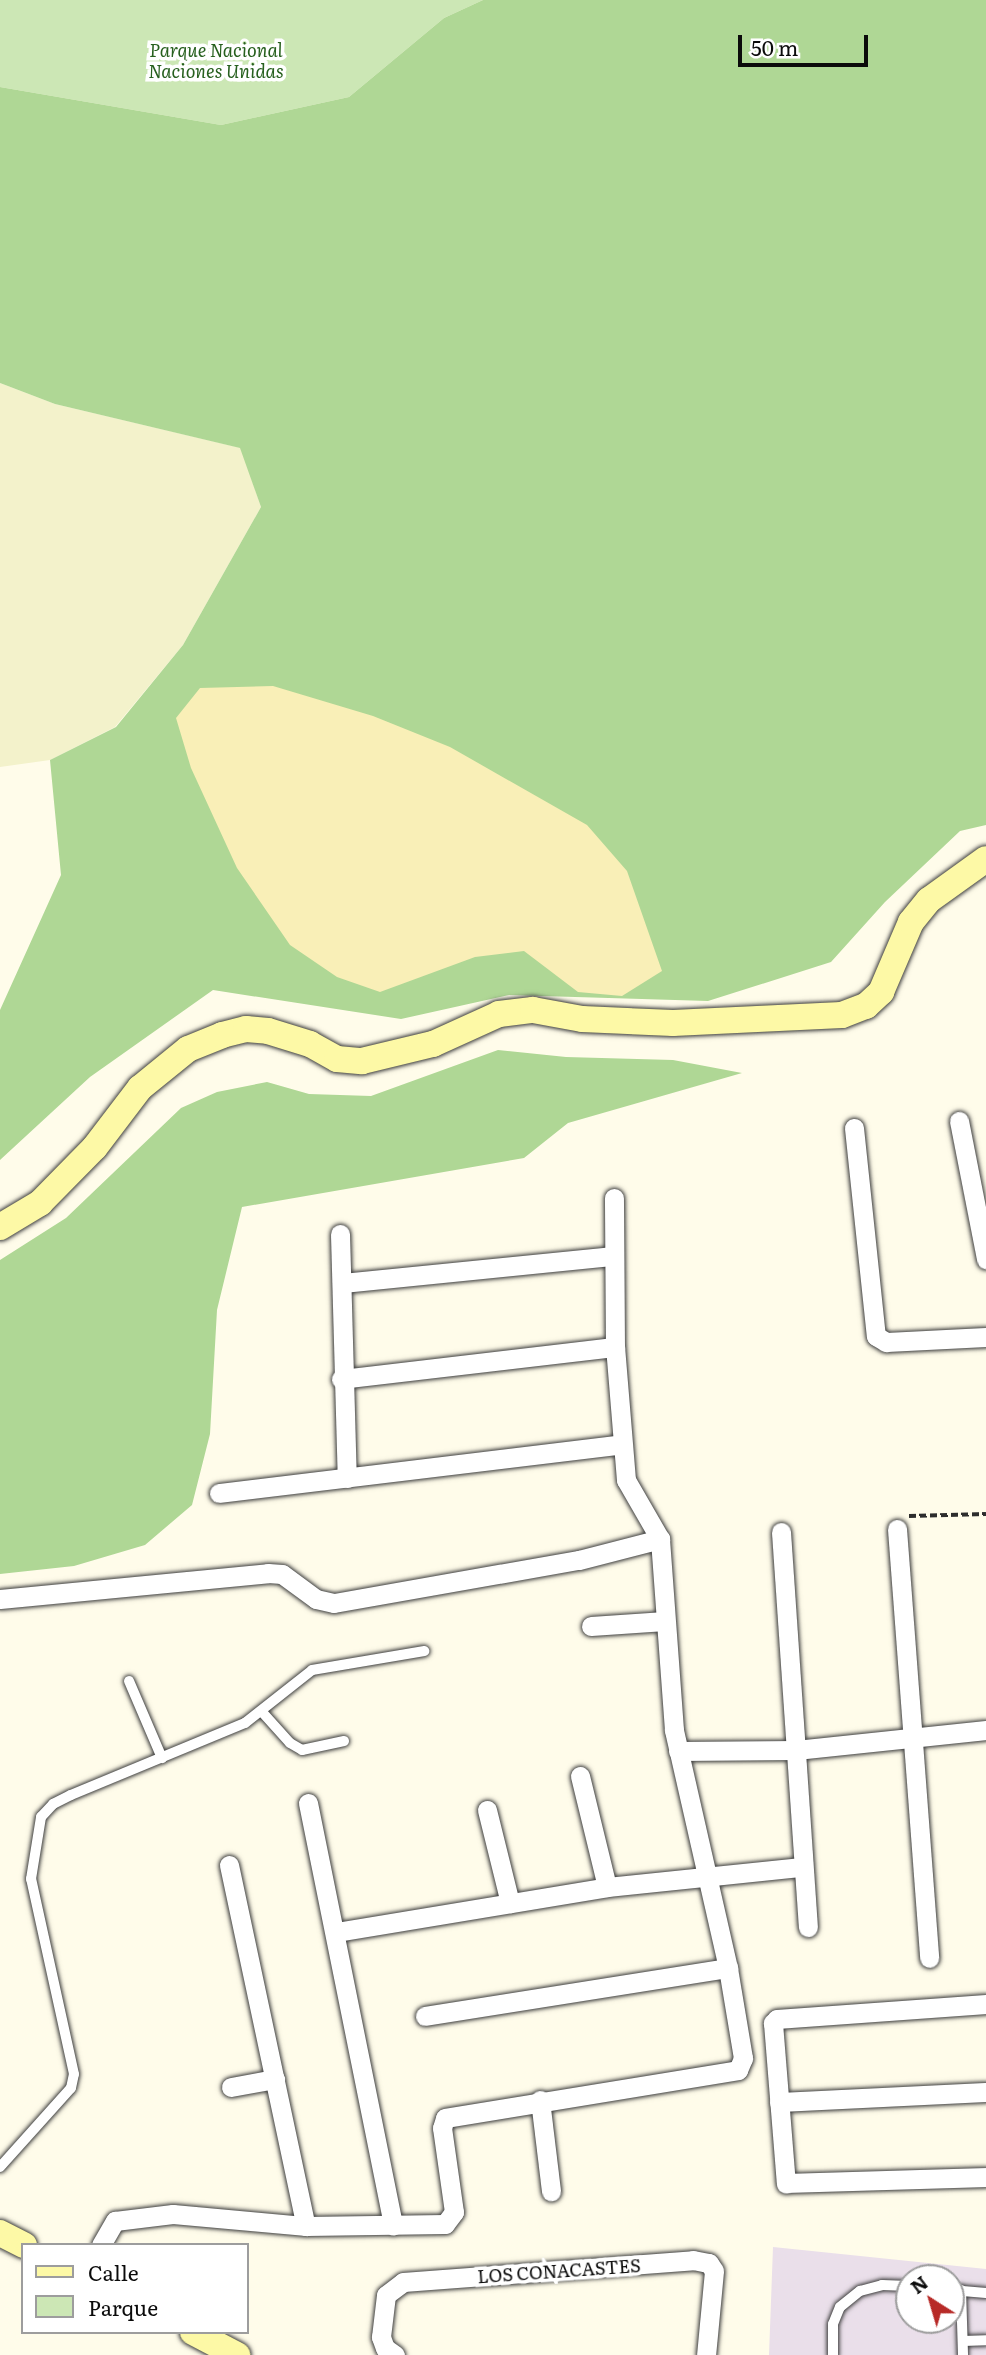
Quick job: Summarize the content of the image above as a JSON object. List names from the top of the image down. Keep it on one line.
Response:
{"streets":{"street":["LOS CONACASTES"]},"parks":["Parque Nacional Naciones Unidas"],"legend":["Calle","Parque"],"scale_bar":"50 m","north":"top left"}
